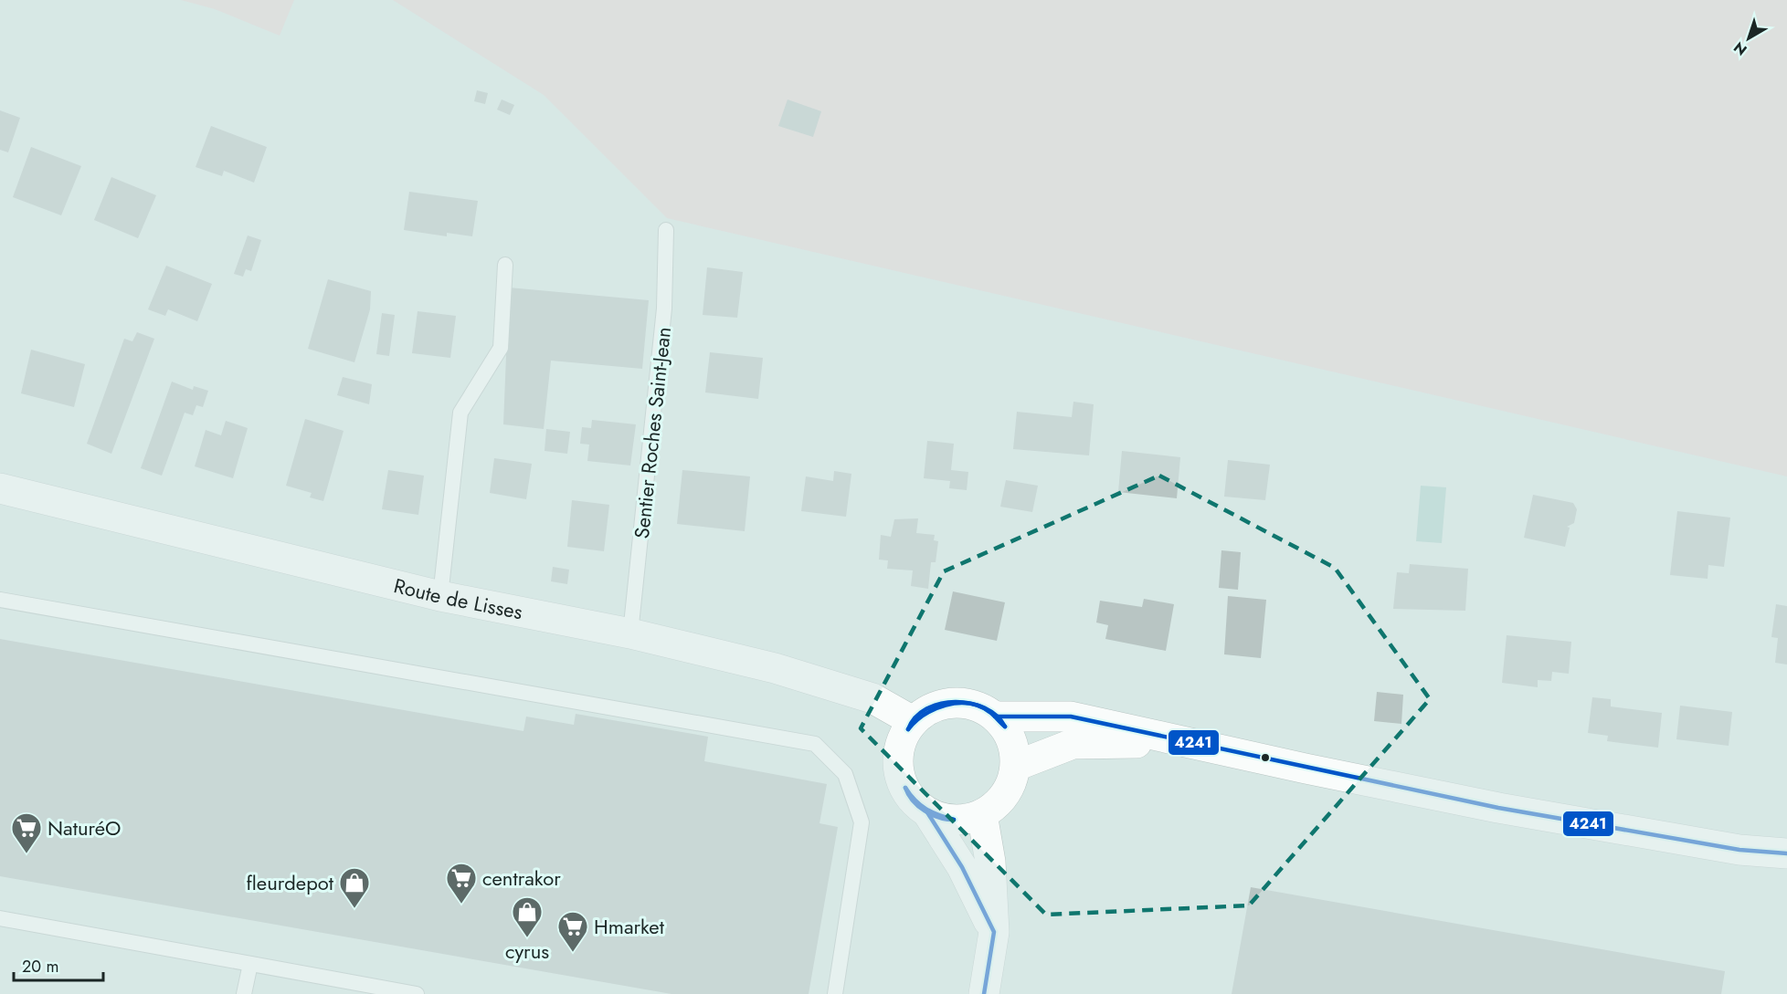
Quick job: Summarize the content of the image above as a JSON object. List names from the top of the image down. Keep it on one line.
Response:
{"streets":{"street":["Route de Lisses"],"lane":["Sentier Roches Saint-Jean"]},"crossings":[["Sentier Roches Saint-Jean","Route de Lisses"]],"places":{"supermarket":["NaturéO","centrakor","Hmarket"],"shop":["fleurdepot","cyrus"]},"lines":["transit line 4241"],"scale_bar":"20 m","north":"bottom left"}
